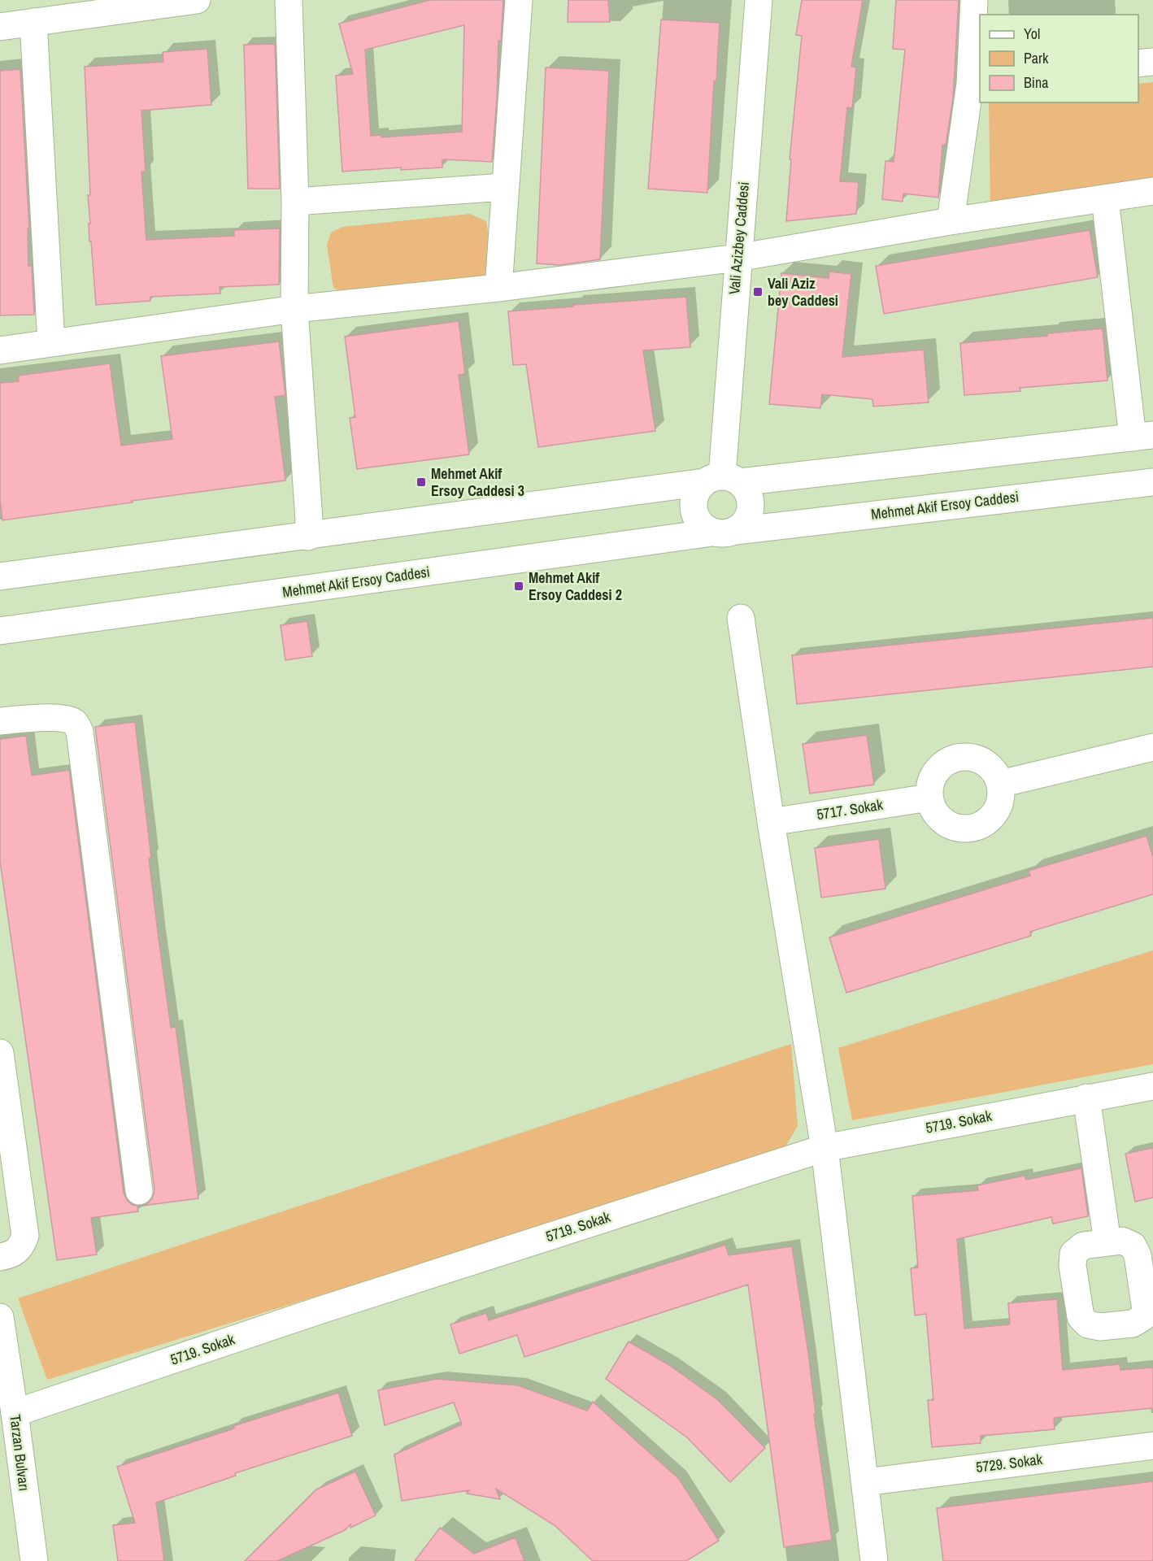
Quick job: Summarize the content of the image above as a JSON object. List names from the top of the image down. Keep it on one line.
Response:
{"streets":{"street":["Vali Azizbey Caddesi","Mehmet Akif Ersoy Caddesi","5717. Sokak","5719. Sokak","Tarzan Bulvarı","5729. Sokak"]},"crossings":[["Vali Azizbey Caddesi","Mehmet Akif Ersoy Caddesi"],["5719. Sokak","Tarzan Bulvarı"]],"places":{"transit":["Vali Aziz bey Caddesi","Mehmet Akif Ersoy Caddesi 3","Mehmet Akif Ersoy Caddesi 2"]},"legend":["Yol","Park","Bina"]}
